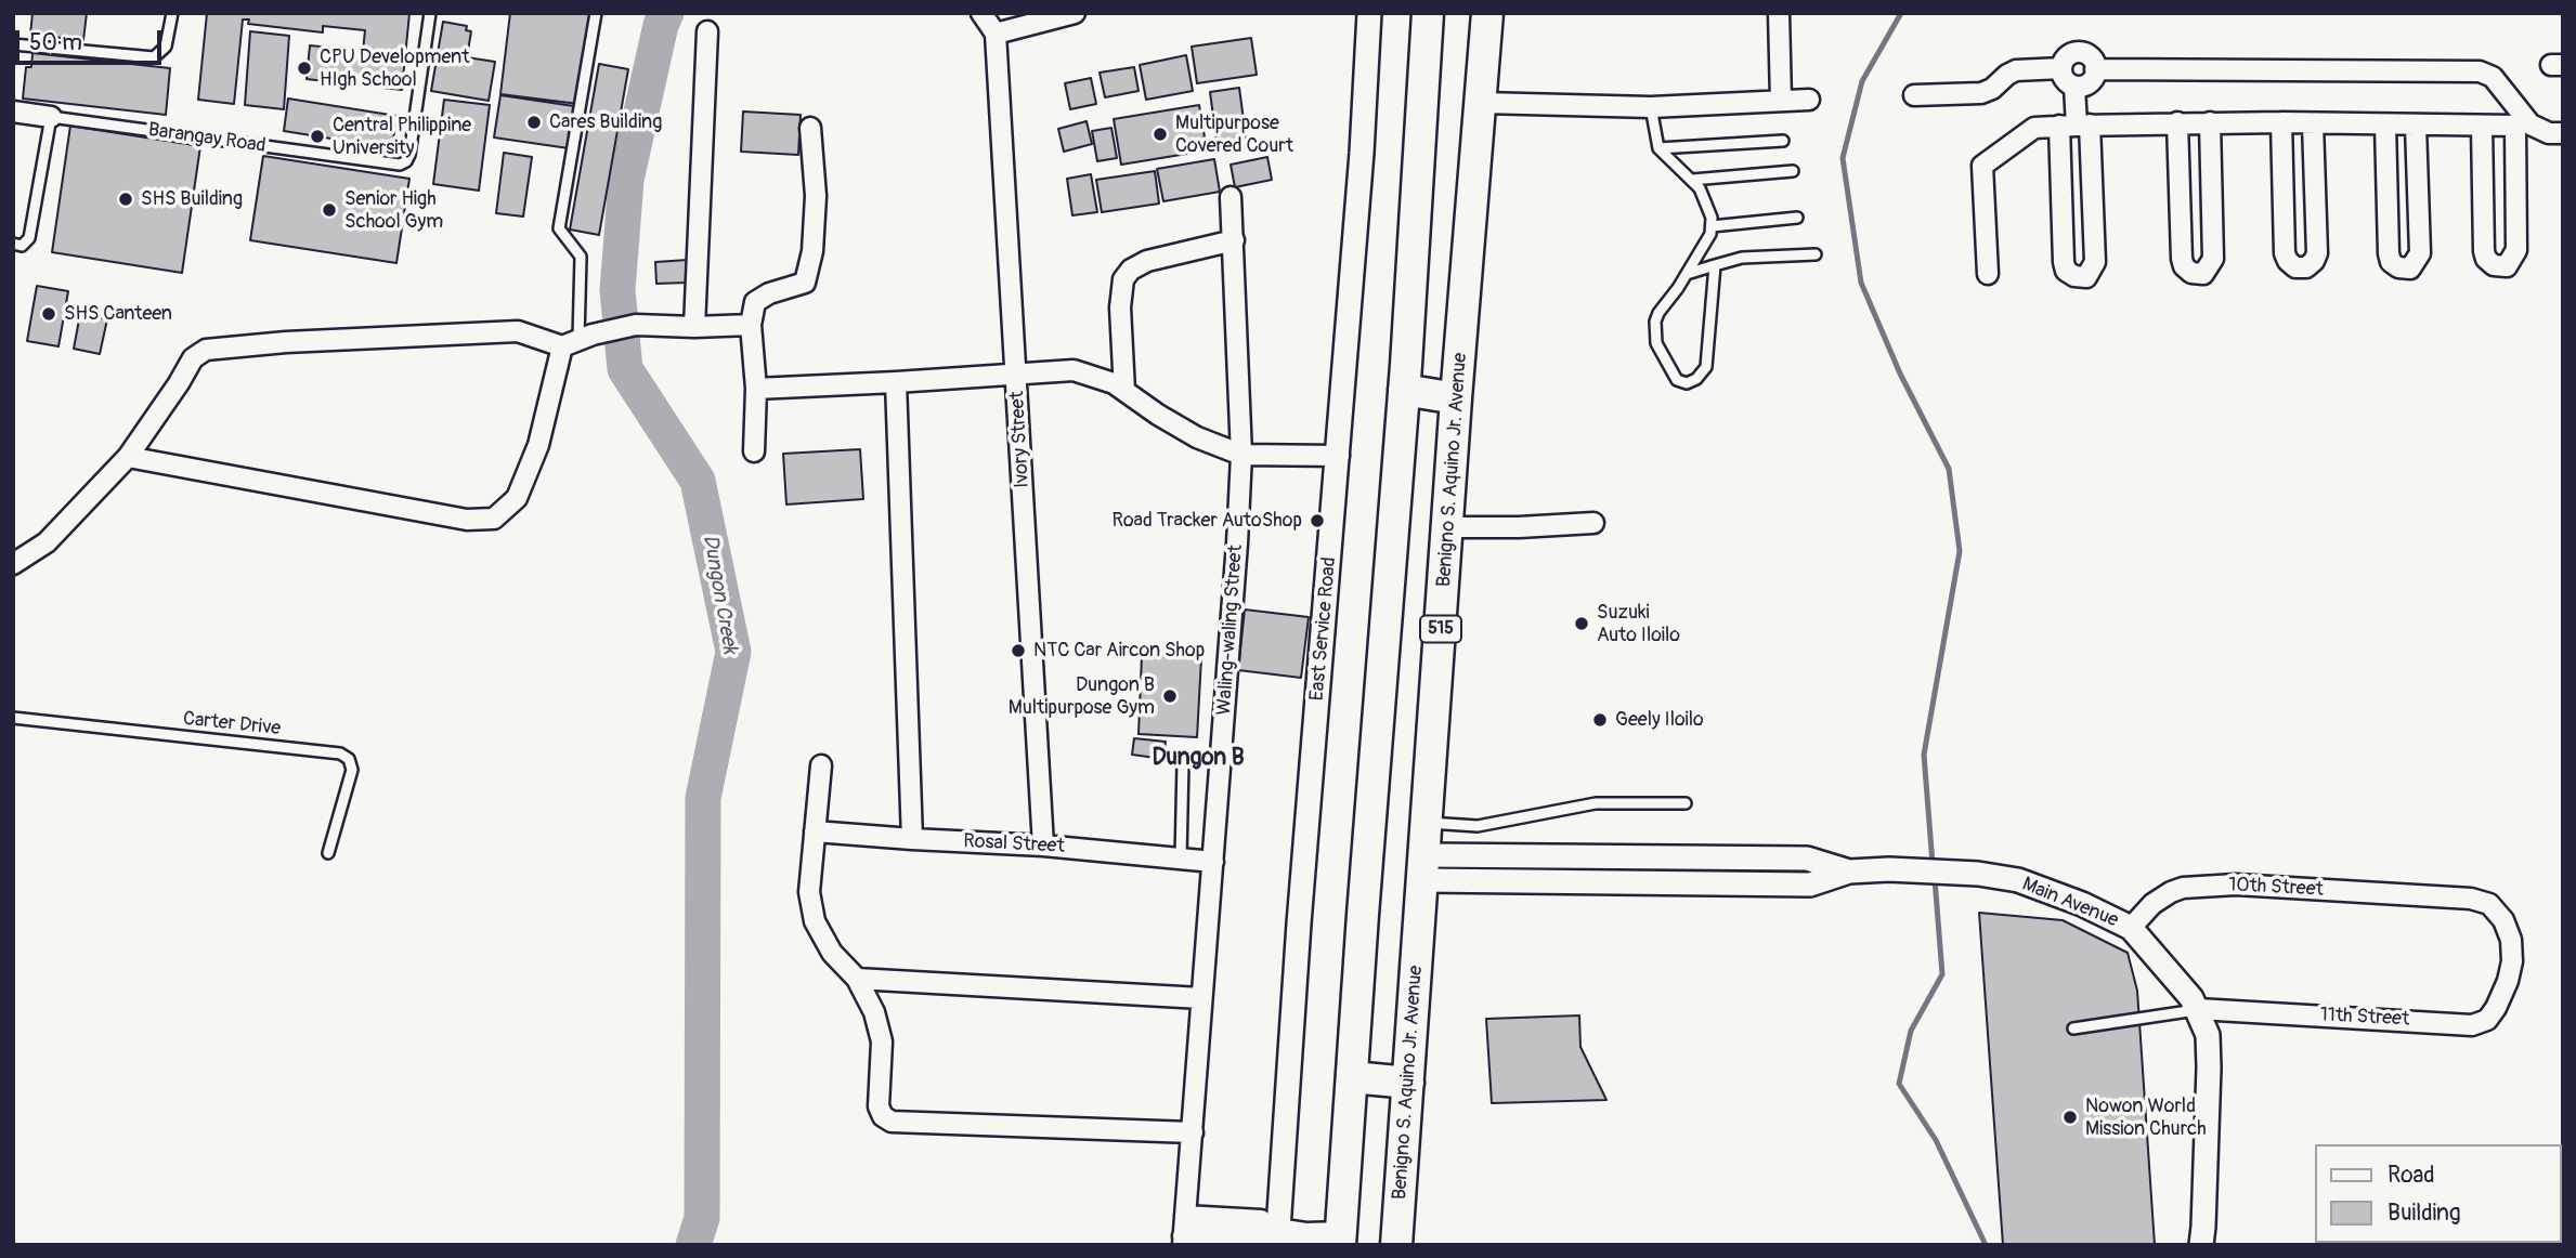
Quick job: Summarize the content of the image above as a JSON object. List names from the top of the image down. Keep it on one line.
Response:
{"streets":{"highway":["Benigno S. Aquino Jr. Avenue","515"],"street":["Barangay Road","Ivory Street","East Service Road","Waling-waling Street","Rosal Street","10th Street","Main Avenue","11th Street"],"lane":["Carter Drive"]},"crossings":[["Ivory Street","Rosal Street"],["Benigno S. Aquino Jr. Avenue","Main Avenue"],["Waling-waling Street","Rosal Street"],["10th Street","Main Avenue"],["10th Street","11th Street"],["Main Avenue","11th Street"]],"districts":["Dungon B"],"water":["Dungon Creek"],"places":["CPU Development HIgh School","Cares Building","Multipurpose Covered Court","Central Philippine University","SHS Building","Senior High School Gym","SHS Canteen","Road Tracker AutoShop","Suzuki Auto Iloilo","NTC Car Aircon Shop","Dungon B Multipurpose Gym","Geely Iloilo","Nowon World Mission Church"],"legend":["Road","Building"],"scale_bar":"50 m"}
